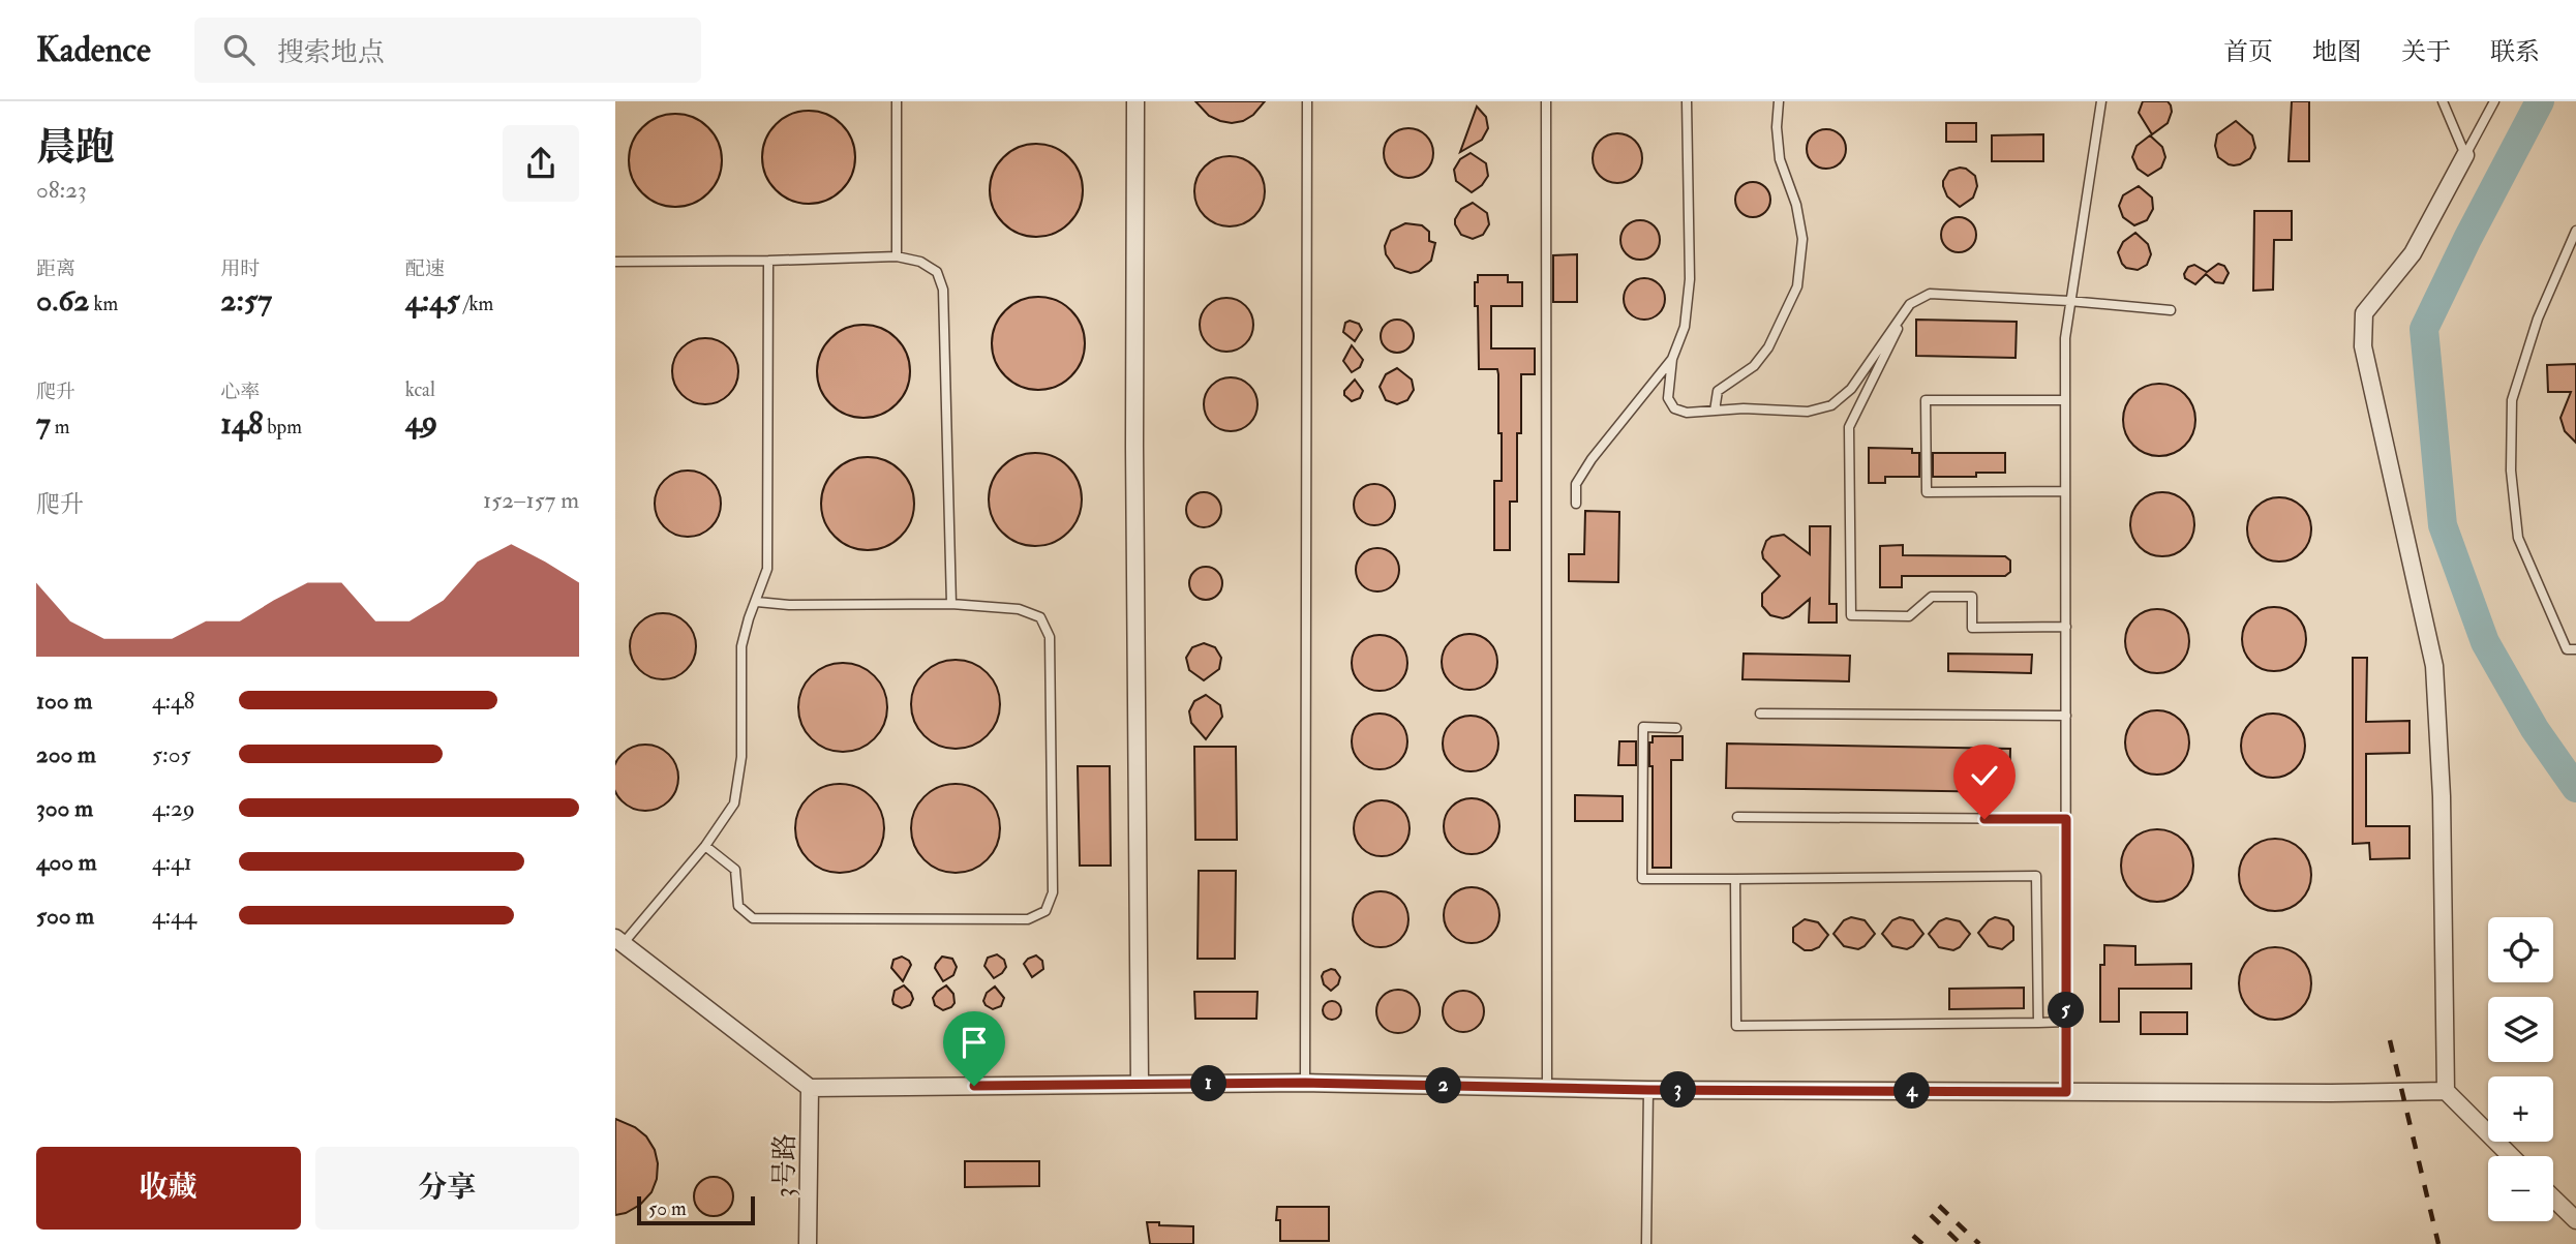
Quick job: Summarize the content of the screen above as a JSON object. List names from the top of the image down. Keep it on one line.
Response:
{"streets":{"street":["3号路"]},"scale_bar":"50 m","page":{"header":"Kadence","search":"搜索地点","nav":["首页","地图","关于","联系"],"heading":["晨跑","08:23"],"stats":[["距离","0.62 km"],["用时","2:57"],["配速","4:45 /km"],["爬升","7 m"],["心率","148 bpm"],["kcal","49"]],"chart":["爬升","152–157 m"],"list":[{"name":"100 m","note":"4:48"},{"name":"200 m","note":"5:05"},{"name":"300 m","note":"4:29"},{"name":"400 m","note":"4:41"},{"name":"500 m","note":"4:44"}],"map_buttons":["+","−"],"pins":["5","1","2","3","4"],"buttons":["收藏","分享"],"scale":"50 m"}}
